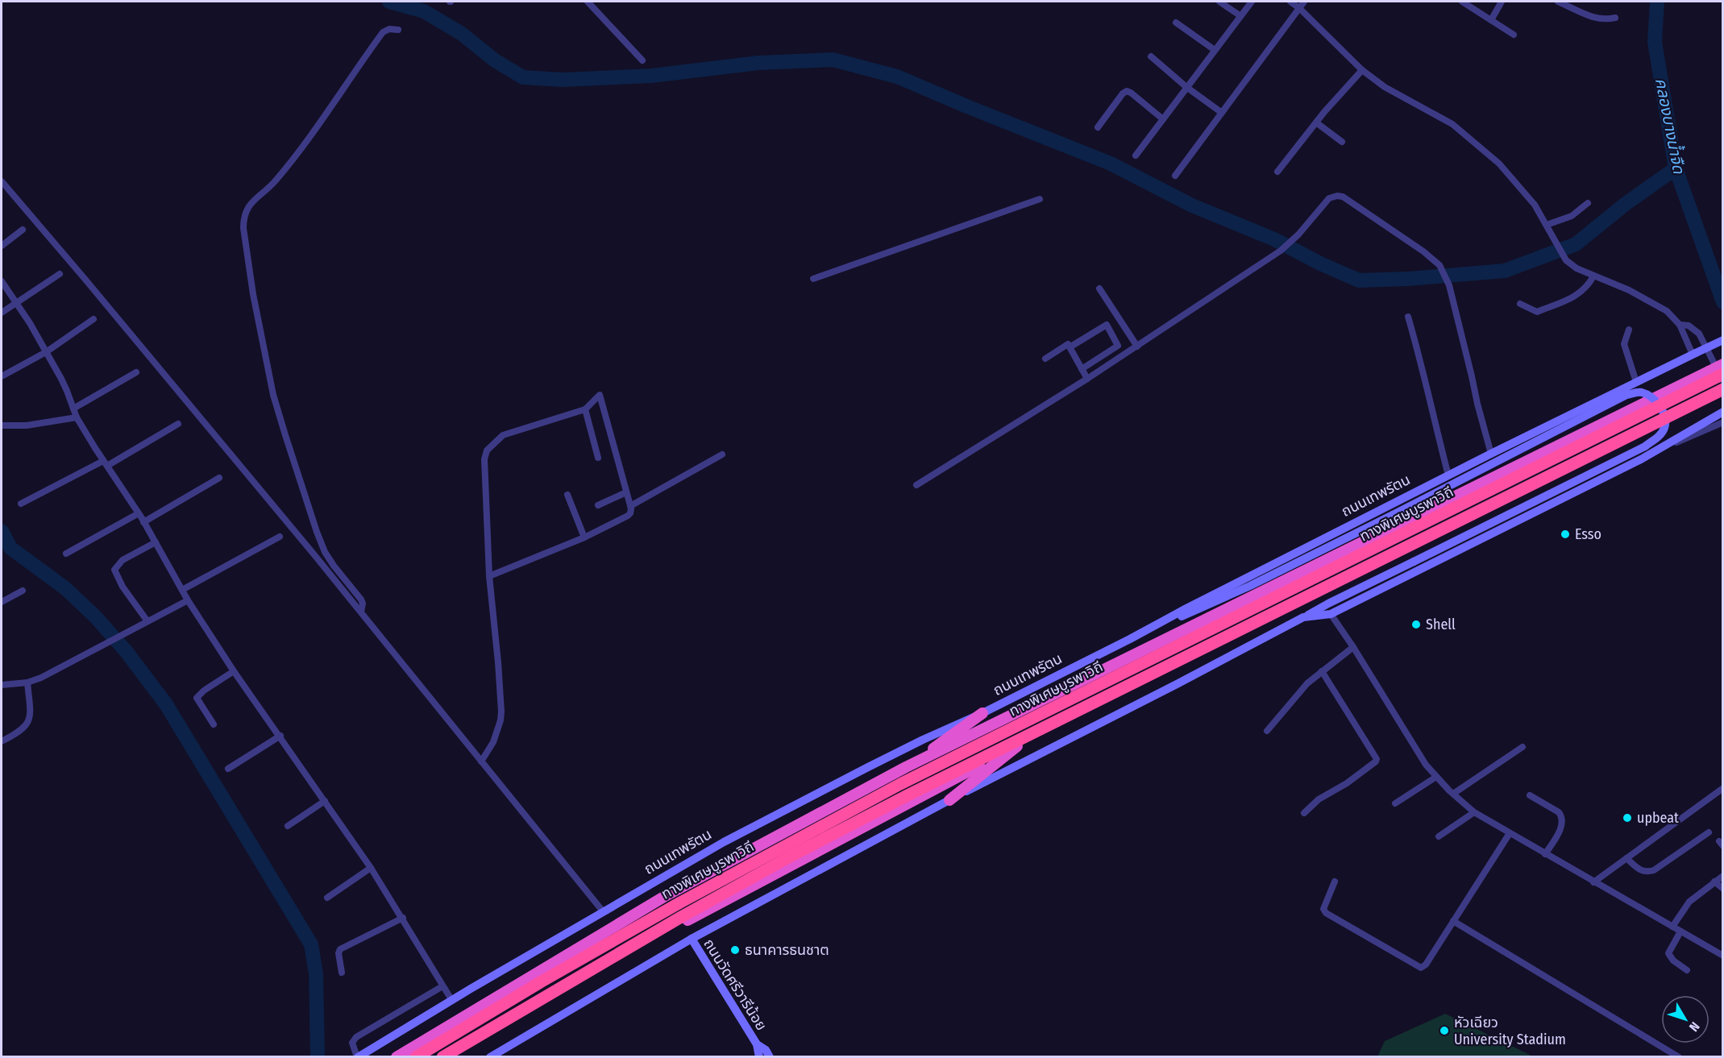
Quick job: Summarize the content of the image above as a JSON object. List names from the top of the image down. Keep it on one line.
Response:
{"streets":{"highway":["ถนนเทพรัตน","ทางพิเศษบูรพาวิถี"],"main road":["ถนนวัดศรีวารีน้อย"]},"water":["คลองบางน้ำจืด"],"places":["Esso","Shell","upbeat","ธนาคารธนชาต","หัวเฉียว University Stadium"],"north":"bottom right"}
